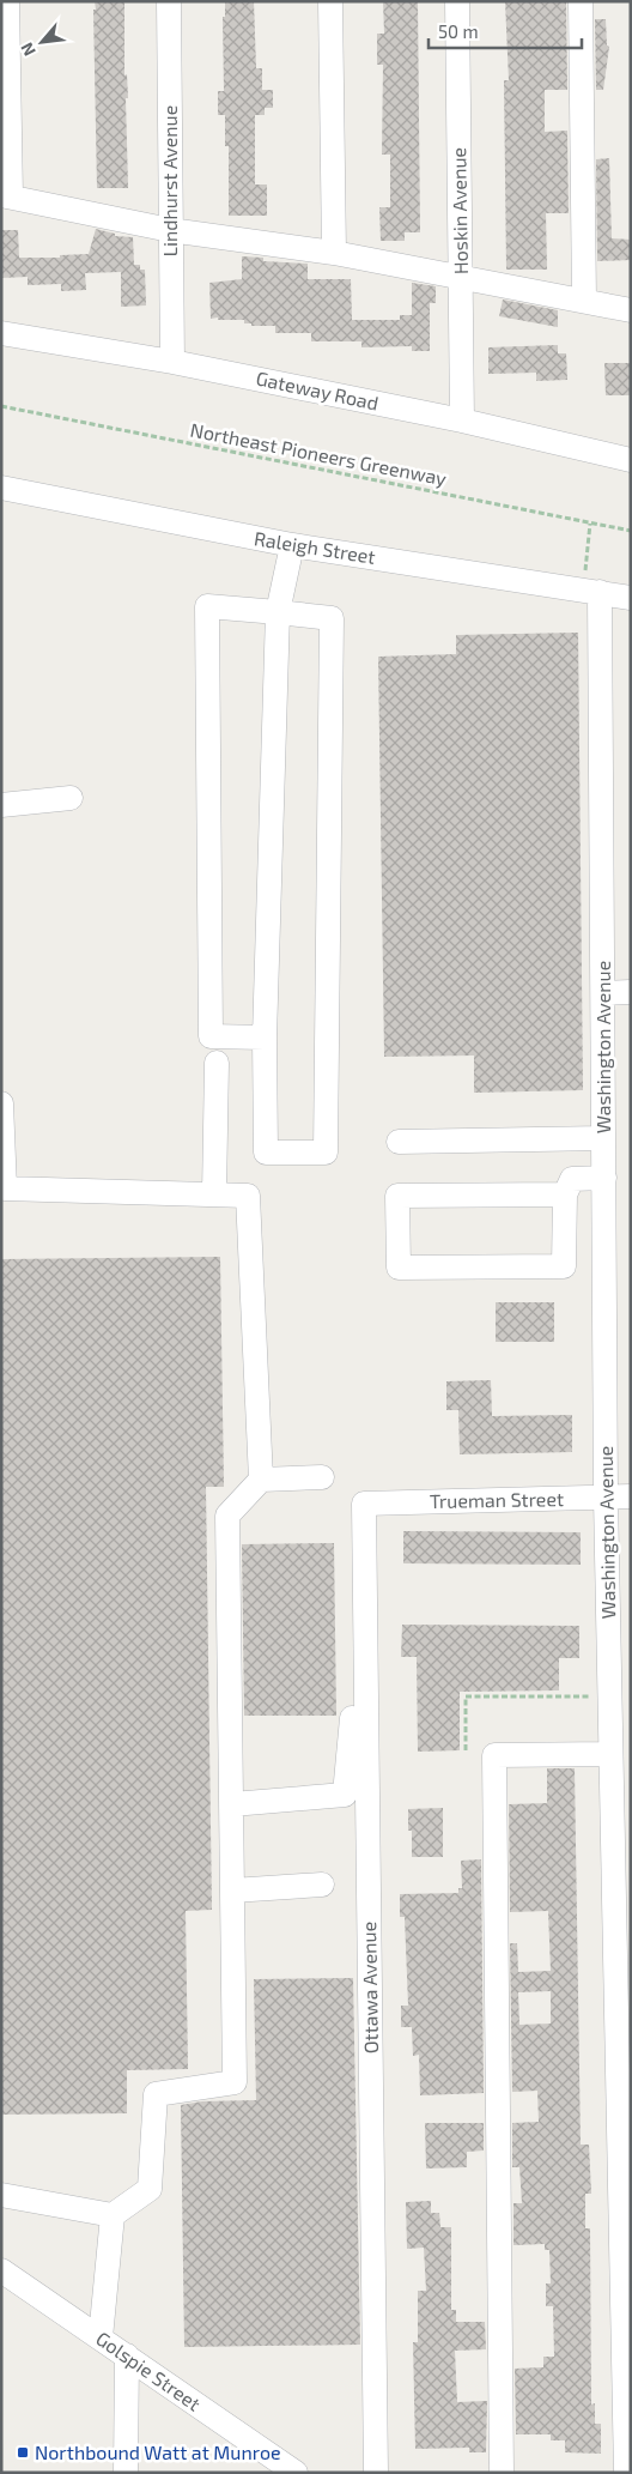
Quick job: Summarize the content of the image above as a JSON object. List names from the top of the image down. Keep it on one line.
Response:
{"streets":{"street":["Lindhurst Avenue","Hoskin Avenue","Gateway Road","Raleigh Street","Washington Avenue","Trueman Street","Ottawa Avenue","Golspie Street"],"path":["Northeast Pioneers Greenway"]},"crossings":[["Lindhurst Avenue","Gateway Road"],["Hoskin Avenue","Gateway Road"],["Raleigh Street","Washington Avenue"],["Washington Avenue","Trueman Street"],["Trueman Street","Ottawa Avenue"]],"places":{"transit":["Northbound Watt at Munroe"]},"scale_bar":"50 m","north":"bottom left"}
